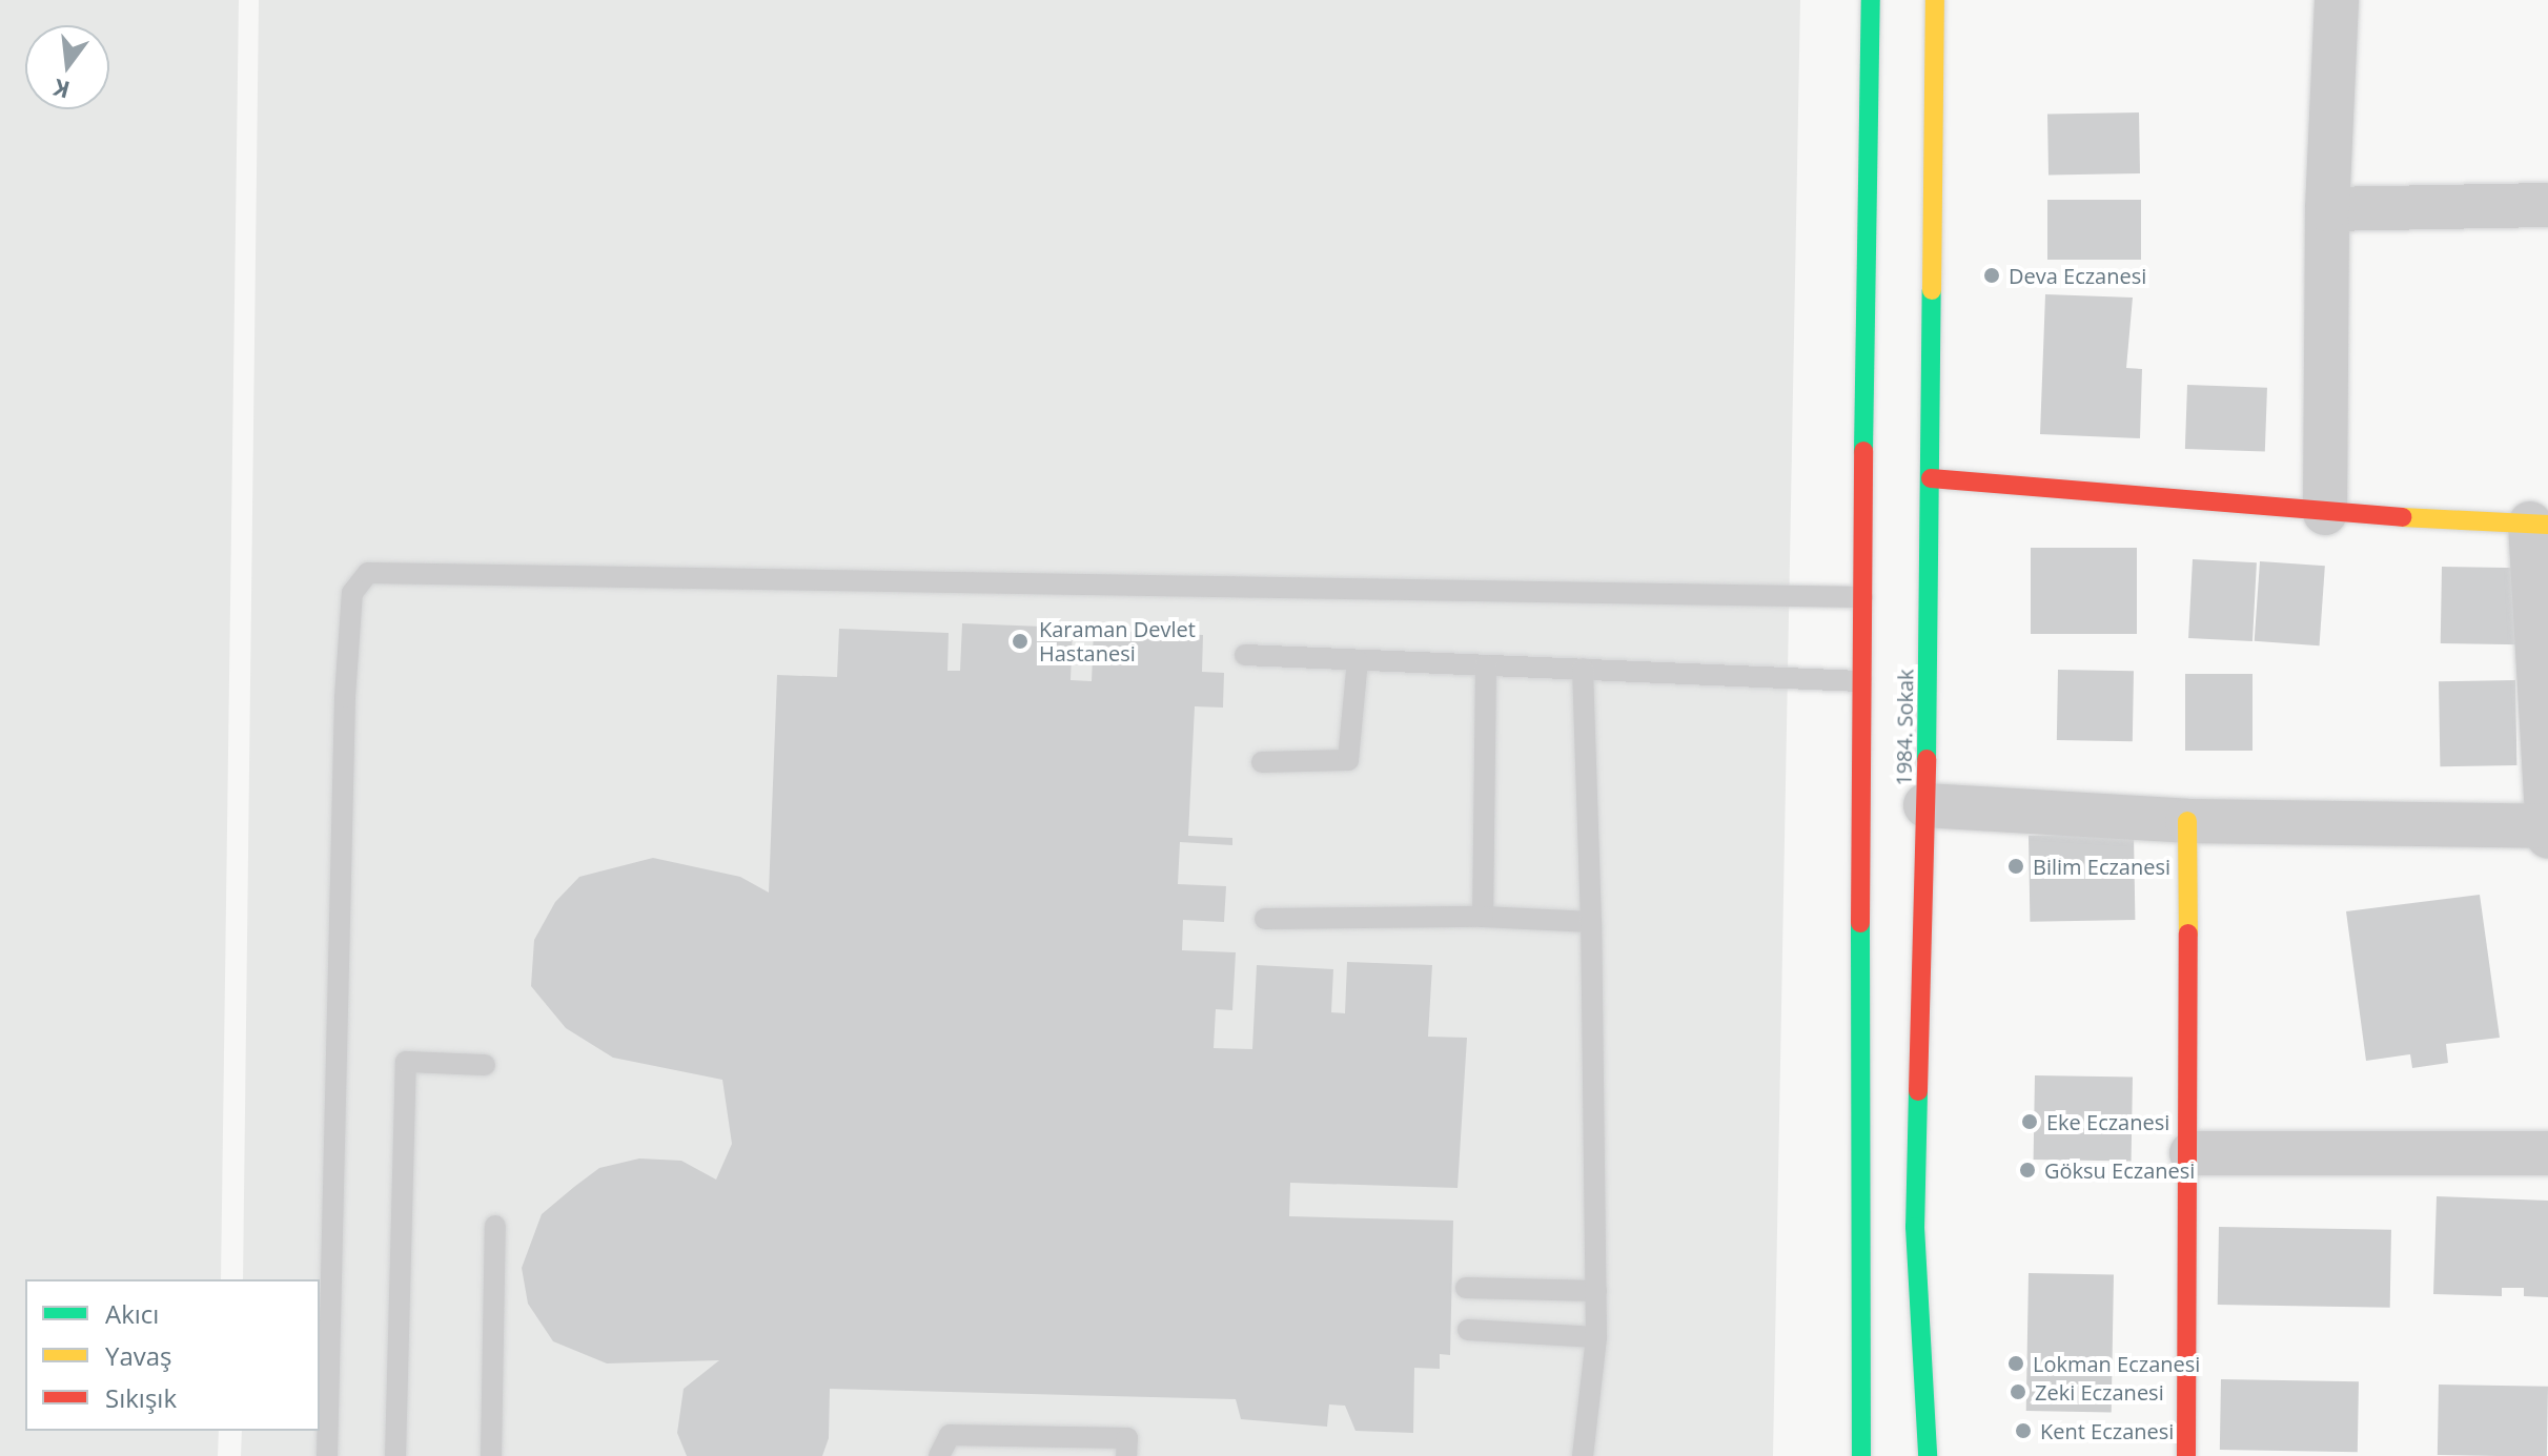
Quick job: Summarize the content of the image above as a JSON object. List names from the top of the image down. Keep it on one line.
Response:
{"streets":{"main road":["1984. Sokak"]},"places":["Deva Eczanesi","Karaman Devlet Hastanesi","Bilim Eczanesi","Eke Eczanesi","Göksu Eczanesi","Lokman Eczanesi","Zeki Eczanesi","Kent Eczanesi"],"legend":["Akıcı","Yavaş","Sıkışık"],"north":"bottom"}
